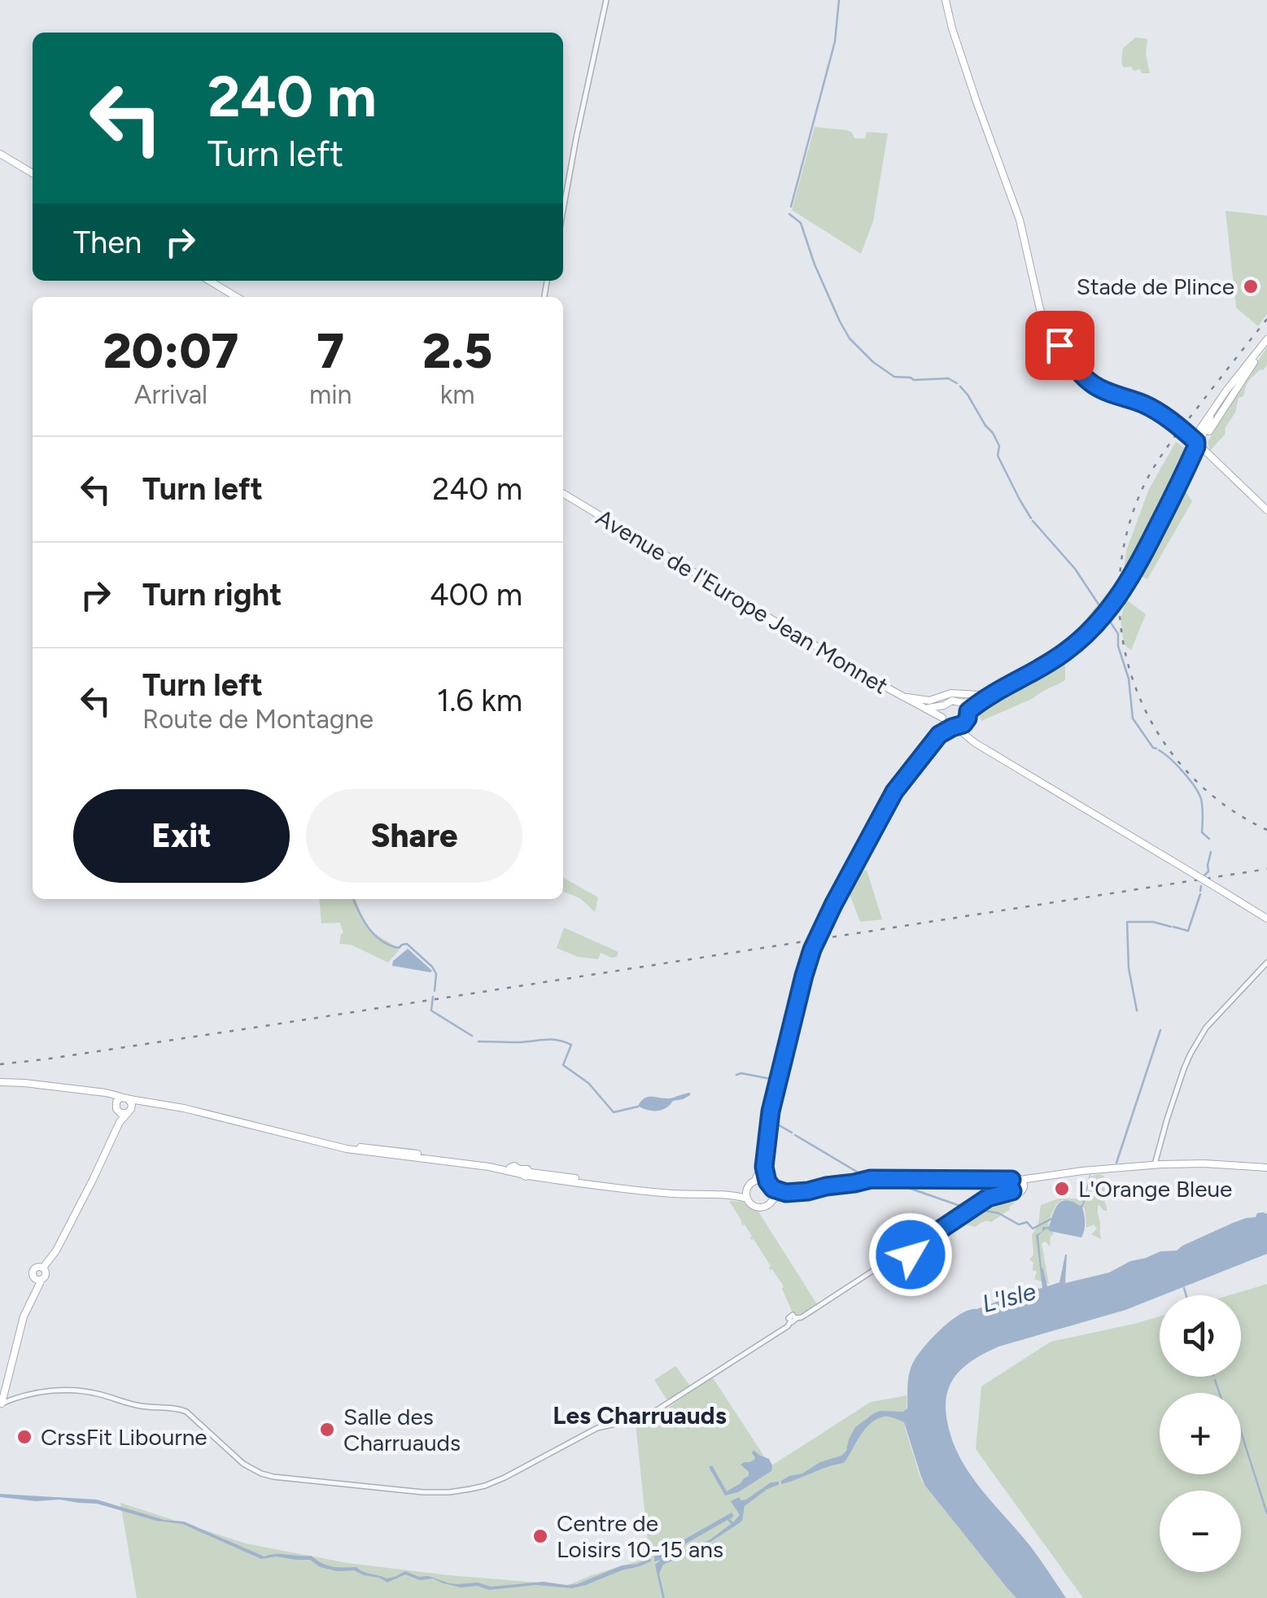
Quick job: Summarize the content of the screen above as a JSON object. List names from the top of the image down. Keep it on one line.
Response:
{"streets":{"main road":["Avenue de l'Europe Jean Monnet"]},"districts":["Les Charruauds"],"water":["L'Isle"],"places":["Stade de Plince","L'Orange Bleue","Salle des Charruauds","CrssFit Libourne","Centre de Loisirs 10-15 ans"],"page":{"turn":["240 m","Turn left"],"then":"Then","eta":["20:07","Arrival","7","min","2.5","km"],"list":[{"name":"Turn left","value":"240 m"},{"name":"Turn right","value":"400 m"},{"name":"Turn left","note":"Route de Montagne","value":"1.6 km"}],"buttons":["Exit","Share"],"map_buttons":["+","−"]}}
